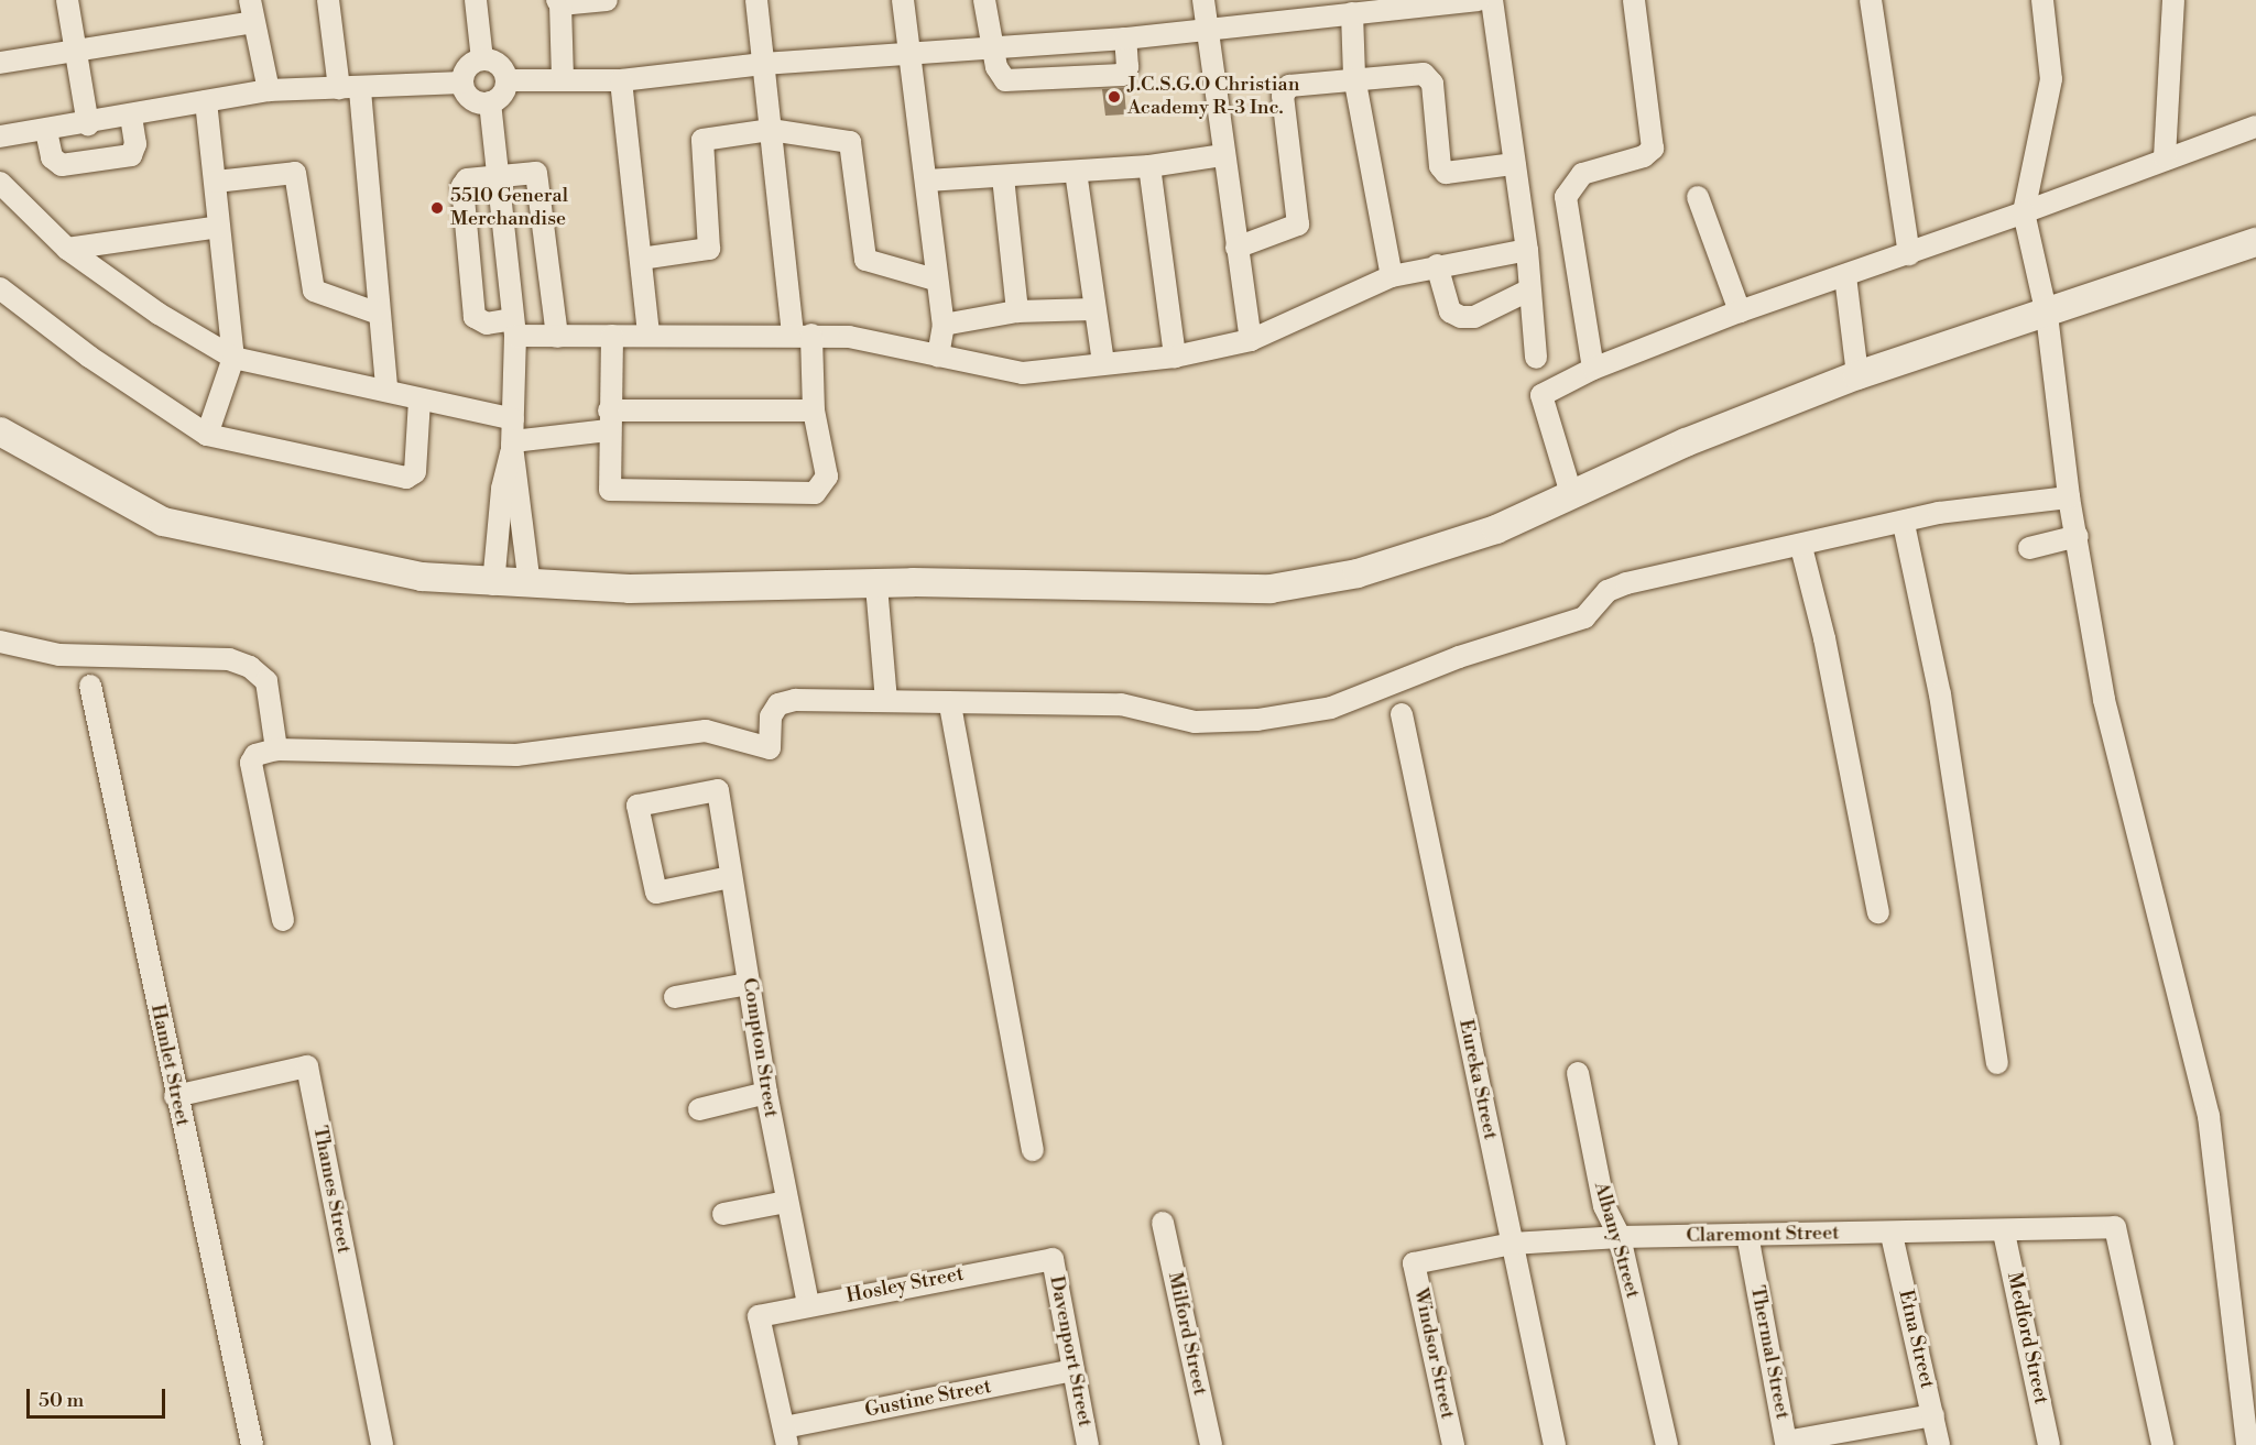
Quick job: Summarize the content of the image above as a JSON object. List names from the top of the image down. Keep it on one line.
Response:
{"streets":{"street":["Compton Street","Hamlet Street","Eureka Street","Thames Street","Claremont Street","Albany Street","Hosley Street","Milford Street","Medford Street","Etna Street","Davenport Street","Thermal Street","Windsor Street","Gustine Street"]},"crossings":[["Compton Street","Hosley Street"],["Hamlet Street","Thames Street"],["Eureka Street","Claremont Street"],["Claremont Street","Albany Street"],["Claremont Street","Medford Street"],["Claremont Street","Etna Street"],["Claremont Street","Thermal Street"],["Claremont Street","Windsor Street"],["Hosley Street","Davenport Street"],["Hosley Street","Gustine Street"],["Etna Street","Thermal Street"],["Davenport Street","Gustine Street"]],"places":["J.C.S.G.O Christian Academy R-3 Inc.","5510 General Merchandise"],"scale_bar":"50 m"}
